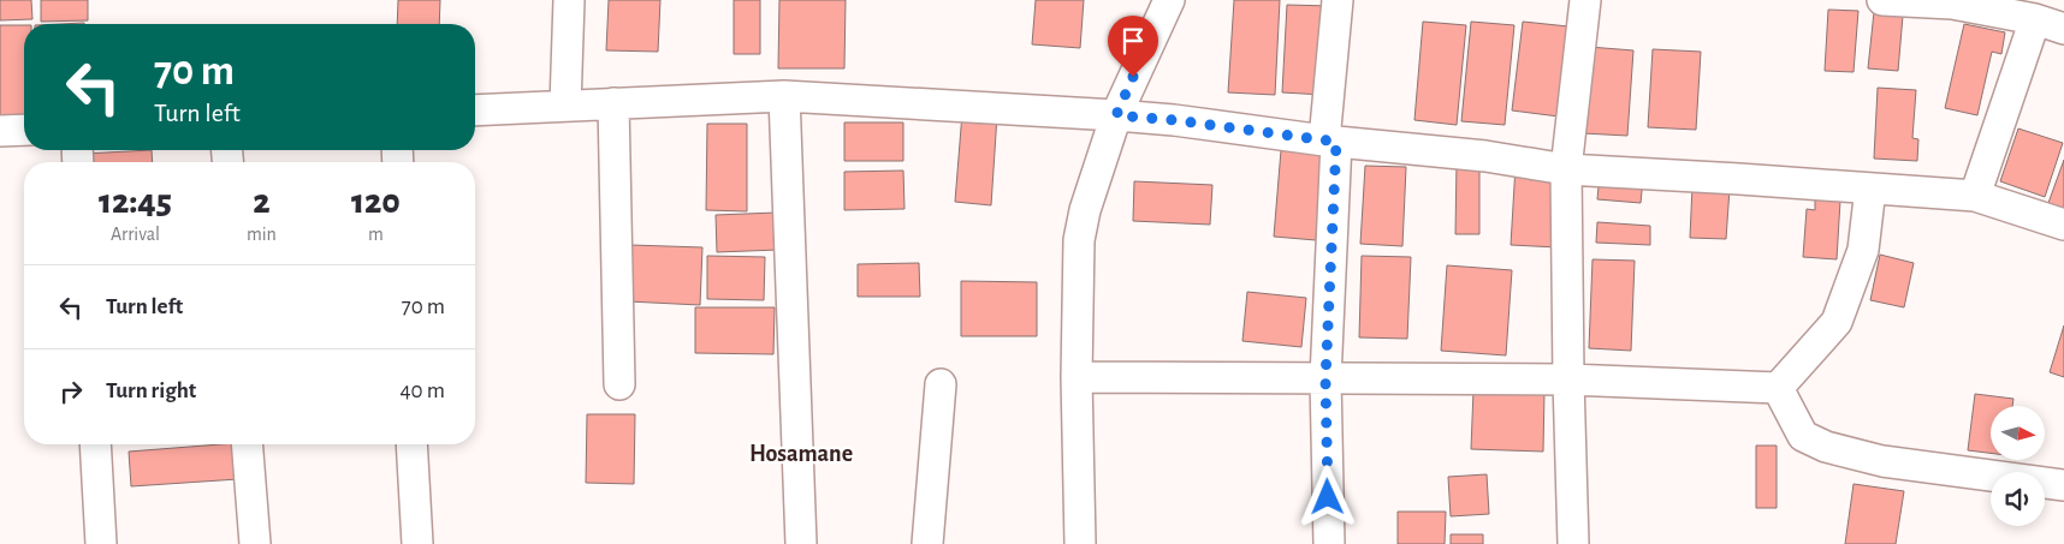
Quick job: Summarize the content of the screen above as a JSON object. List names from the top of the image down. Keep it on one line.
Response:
{"districts":["Hosamane"],"north":"right","page":{"turn":["70 m","Turn left"],"eta":["12:45","Arrival","2","min","120","m"],"list":[{"name":"Turn left","value":"70 m"},{"name":"Turn right","value":"40 m"}]}}
